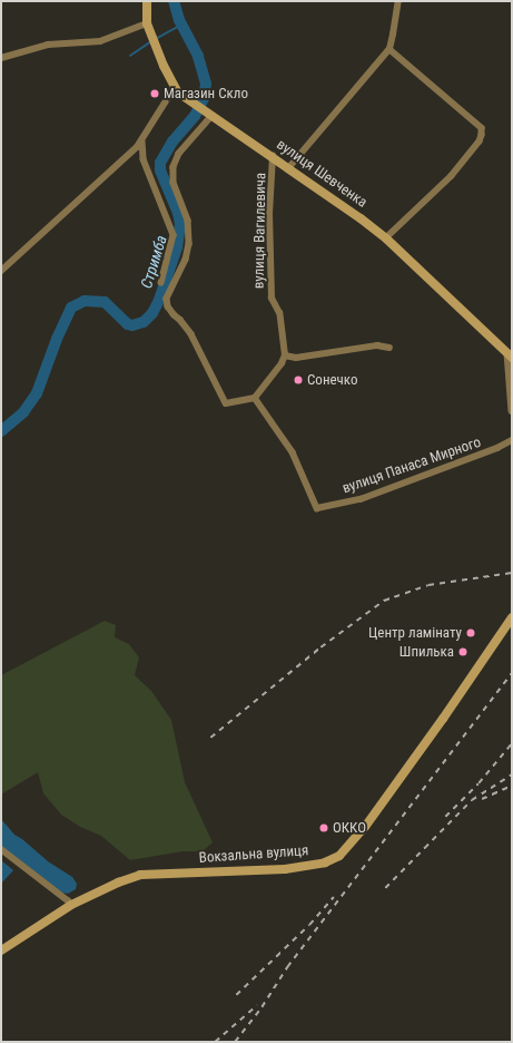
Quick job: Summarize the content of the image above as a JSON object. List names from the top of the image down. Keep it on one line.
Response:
{"streets":{"main road":["вулиця Шевченка","Вокзальна вулиця"],"street":["вулиця Вагилевича","вулиця Панаса Мирного"]},"crossings":[["вулиця Шевченка","вулиця Вагилевича"]],"water":["Стримба"],"places":["Магазин Скло","Сонечко","Центр ламінату","Шпилька","ОККО"]}
